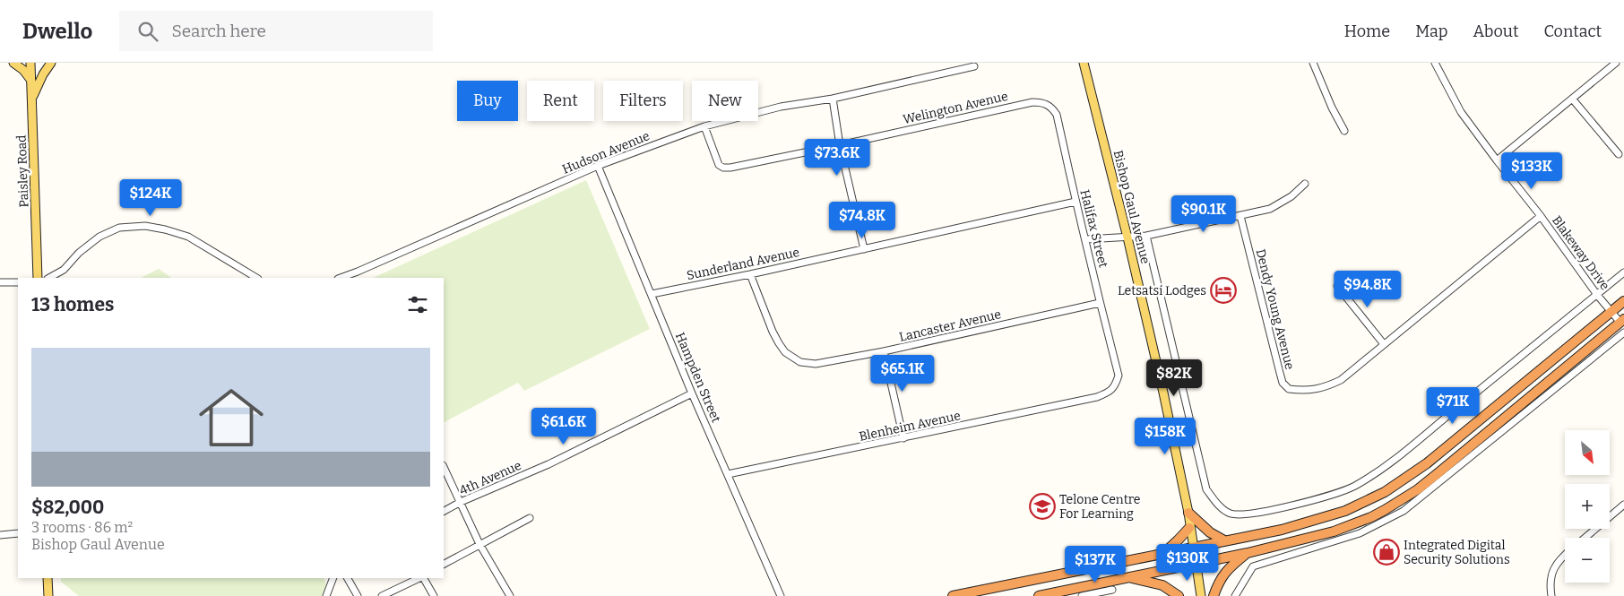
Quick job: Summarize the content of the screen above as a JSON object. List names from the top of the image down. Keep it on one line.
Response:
{"streets":{"main road":["Paisley Road","Bishop Gaul Avenue"],"street":["Welington Avenue","Hudson Avenue","Halifax Street","Blakeway Drive","Sunderland Avenue","Dendy Young Avenue","Lancaster Avenue","Hampden Street","Blenheim Avenue","4th Avenue"]},"crossings":[["Welington Avenue","Hudson Avenue"],["Welington Avenue","Halifax Street"],["Hudson Avenue","Hampden Street"],["Bishop Gaul Avenue","Blakeway Drive"],["Halifax Street","Sunderland Avenue"],["Halifax Street","Lancaster Avenue"],["Halifax Street","Blenheim Avenue"],["Blakeway Drive","Dendy Young Avenue"],["Sunderland Avenue","Lancaster Avenue"],["Sunderland Avenue","Hampden Street"],["Hampden Street","Blenheim Avenue"],["Hampden Street","4th Avenue"]],"places":{"hotel":["Letsatsi Lodges"],"school or university":["Telone Centre For Learning"],"shop":["Integrated Digital Security Solutions"]},"north":"bottom right","page":{"header":"Dwello","search":"Search here","nav":["Home","Map","About","Contact"],"chip":["Buy","Rent","Filters","New"],"price":["$73.6K","$133K","$124K","$90.1K","$74.8K","$94.8K","$65.1K","$82K","$71K","$61.6K","$158K","$130K","$137K"],"heading":"13 homes","list":[{"name":"$82,000","note":"3 rooms · 86 m² · Bishop Gaul Avenue"}],"map_buttons":["+","−"]}}
